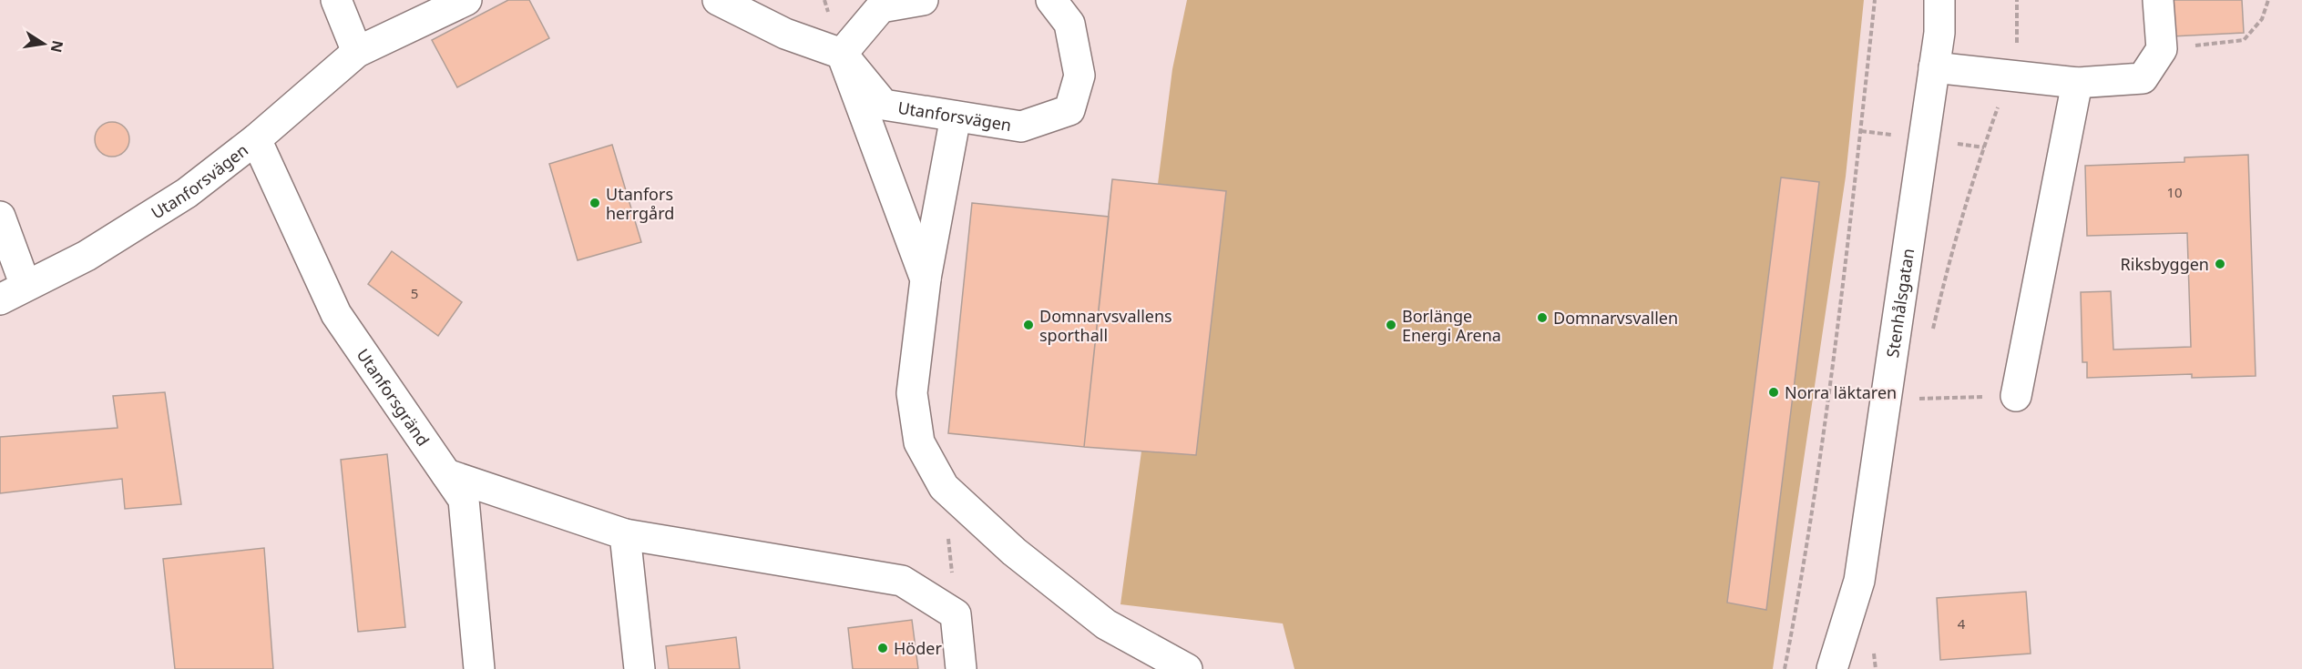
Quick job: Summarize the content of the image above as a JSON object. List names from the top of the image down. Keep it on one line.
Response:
{"streets":{"street":["Utanforsvägen","Stenhålsgatan","Utanforsgränd"]},"crossings":[["Utanforsvägen","Utanforsgränd"]],"places":["Utanfors herrgård","Riksbyggen","Domnarvsvallen","Domnarvsvallens sporthall","Borlänge Energi Arena","Norra läktaren","Höder"],"house_numbers":["10","5","4"],"north":"right"}
